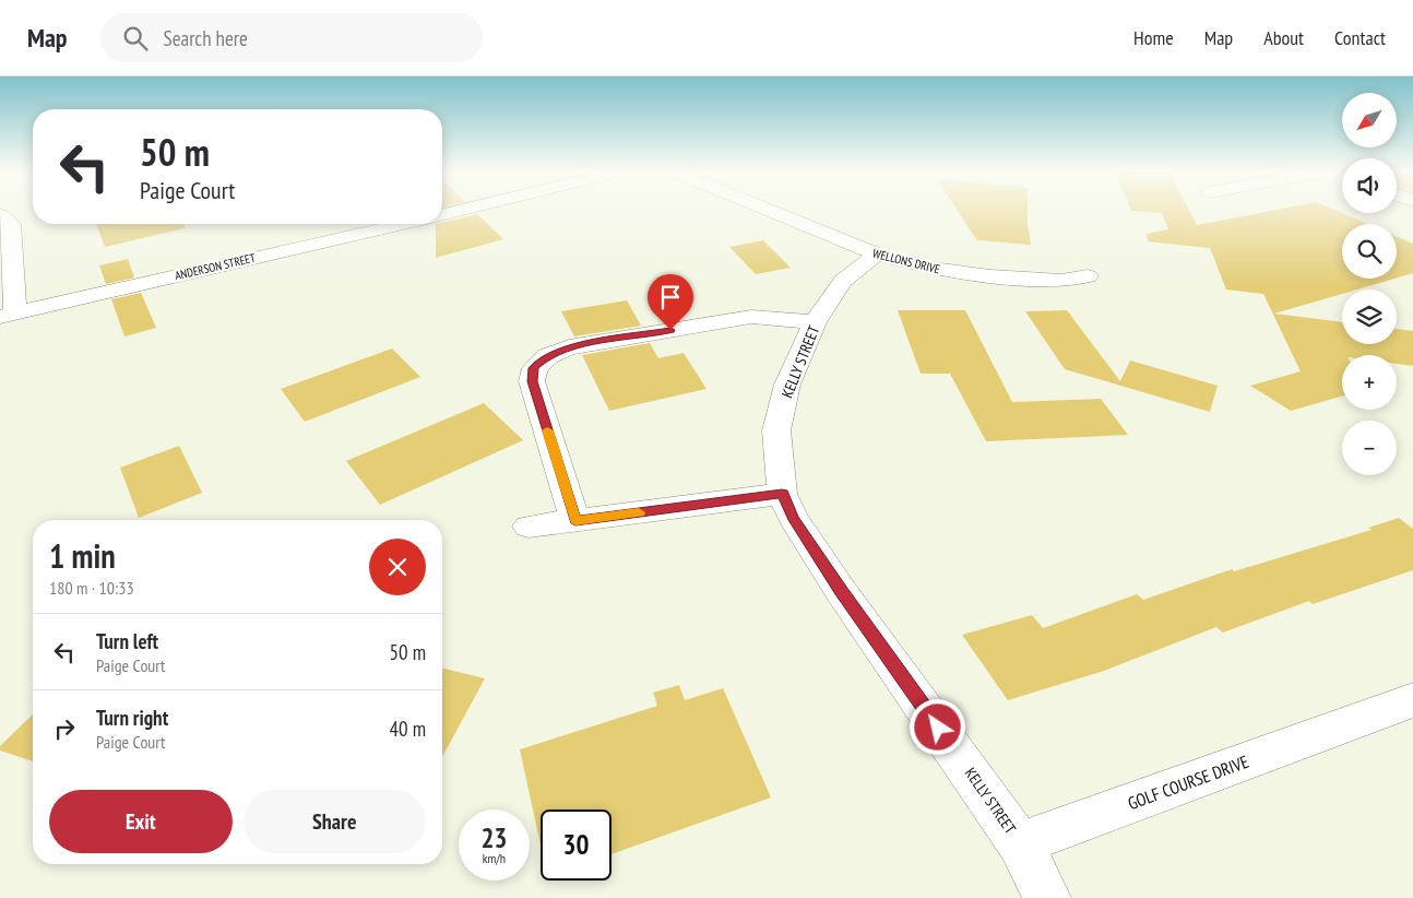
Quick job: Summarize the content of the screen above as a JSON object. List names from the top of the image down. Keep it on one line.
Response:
{"streets":{"street":["WELLONS DRIVE","ANDERSON STREET","KELLY STREET","GOLF COURSE DRIVE"]},"crossings":[["WELLONS DRIVE","KELLY STREET"],["KELLY STREET","GOLF COURSE DRIVE"]],"north":"bottom left","page":{"header":"Map","search":"Search here","nav":["Home","Map","About","Contact"],"map_buttons":["+","−"],"turn":["50 m","Paige Court"],"heading":["1 min","180 m · 10:33"],"list":[{"name":"Turn left","note":"Paige Court","value":"50 m"},{"name":"Turn right","note":"Paige Court","value":"40 m"}],"buttons":["Exit","Share"],"speed":"23 km/h","limit":"30"}}
